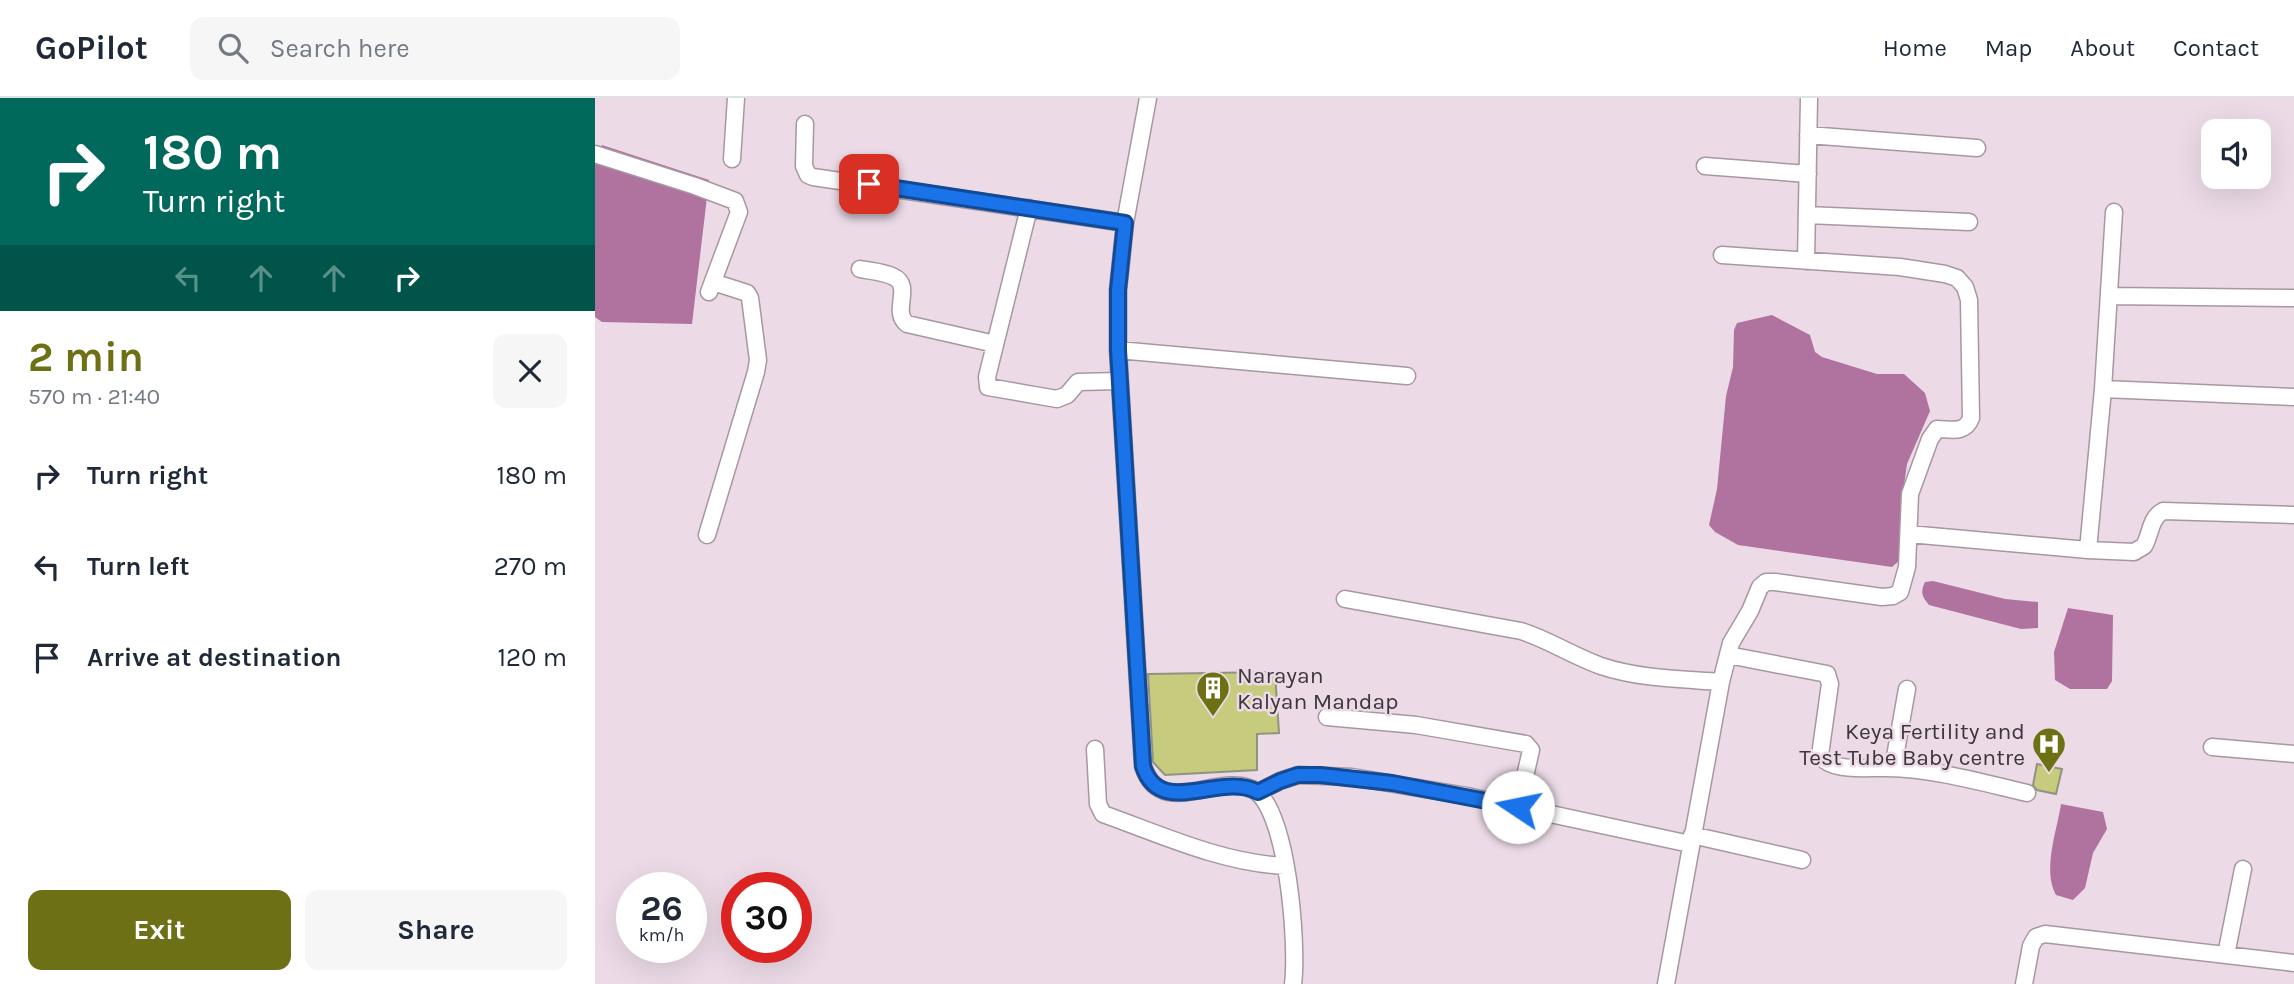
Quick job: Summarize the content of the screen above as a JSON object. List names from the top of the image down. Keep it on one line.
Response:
{"places":{"building":["Narayan Kalyan Mandap"],"hospital":["Keya Fertility and Test Tube Baby centre"]},"page":{"header":"GoPilot","search":"Search here","nav":["Home","Map","About","Contact"],"turn":["180 m","Turn right"],"heading":["2 min","570 m · 21:40"],"list":[{"name":"Turn right","value":"180 m"},{"name":"Turn left","value":"270 m"},{"name":"Arrive at destination","value":"120 m"}],"speed":"26 km/h","limit":"30","buttons":["Exit","Share"]}}
